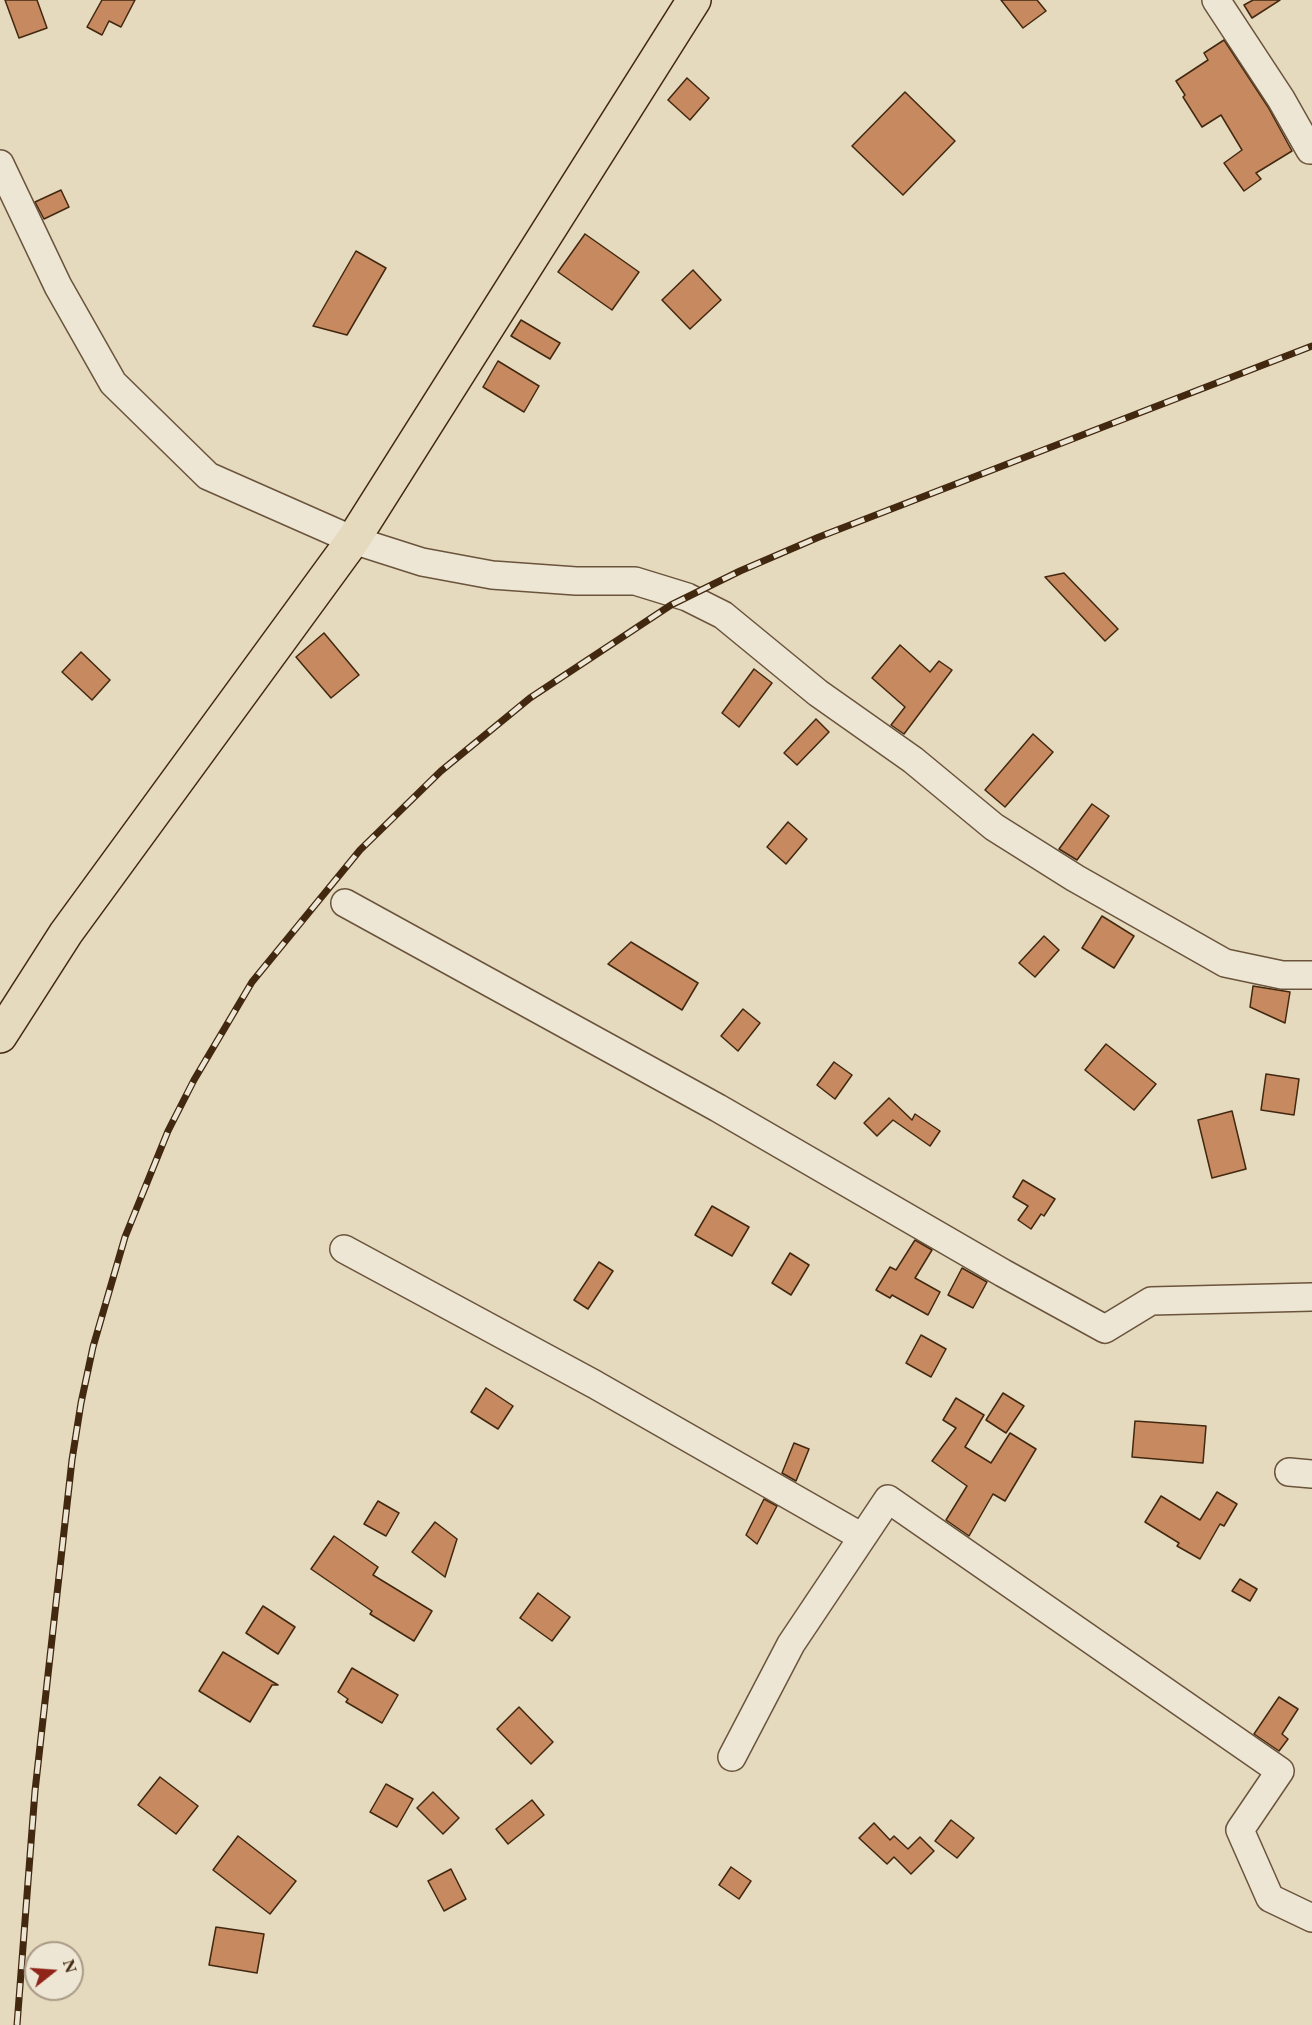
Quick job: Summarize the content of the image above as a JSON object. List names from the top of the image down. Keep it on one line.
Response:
{"north":"right"}
